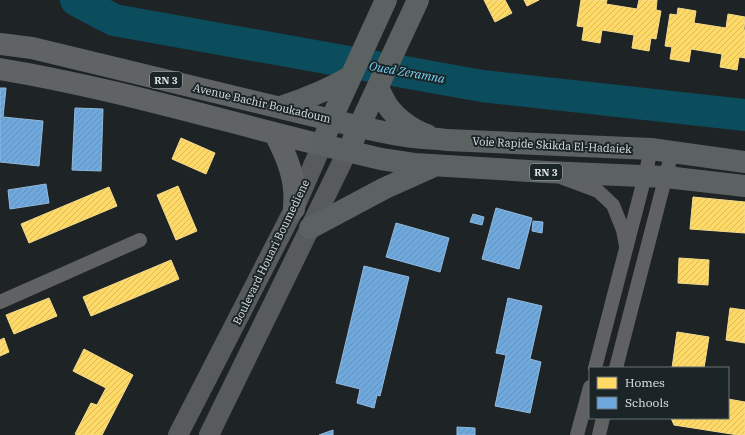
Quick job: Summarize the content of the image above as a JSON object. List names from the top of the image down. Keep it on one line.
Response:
{"streets":{"highway":["RN 3","Avenue Bachir Boukadoum","Voie Rapide Skikda El-Hadaiek","Boulevard Houari Boumediene"]},"crossings":[["RN 3","Boulevard Houari Boumediene"],["Avenue Bachir Boukadoum","Voie Rapide Skikda El-Hadaiek"],["Avenue Bachir Boukadoum","Boulevard Houari Boumediene"]],"water":["Oued Zeramna"],"legend":["Homes","Schools"]}
